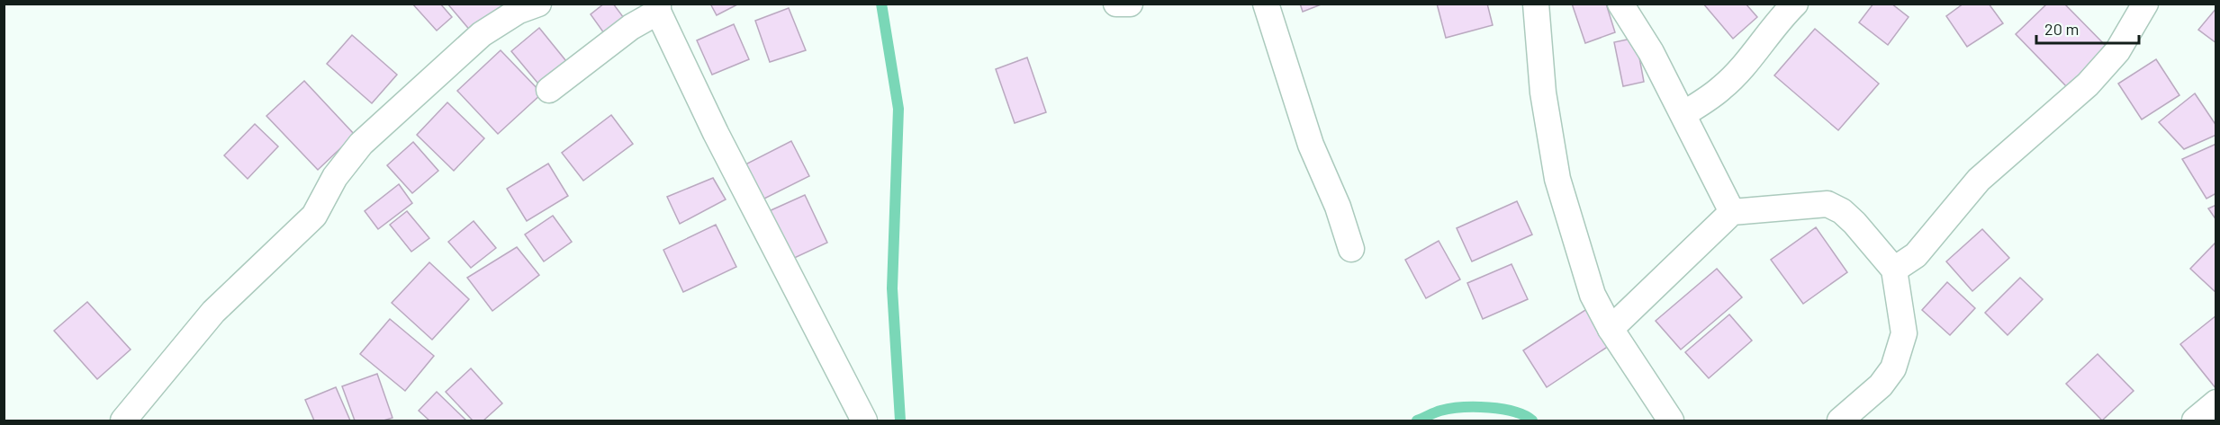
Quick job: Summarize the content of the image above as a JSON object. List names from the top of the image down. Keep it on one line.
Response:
{"scale_bar":"20 m"}
